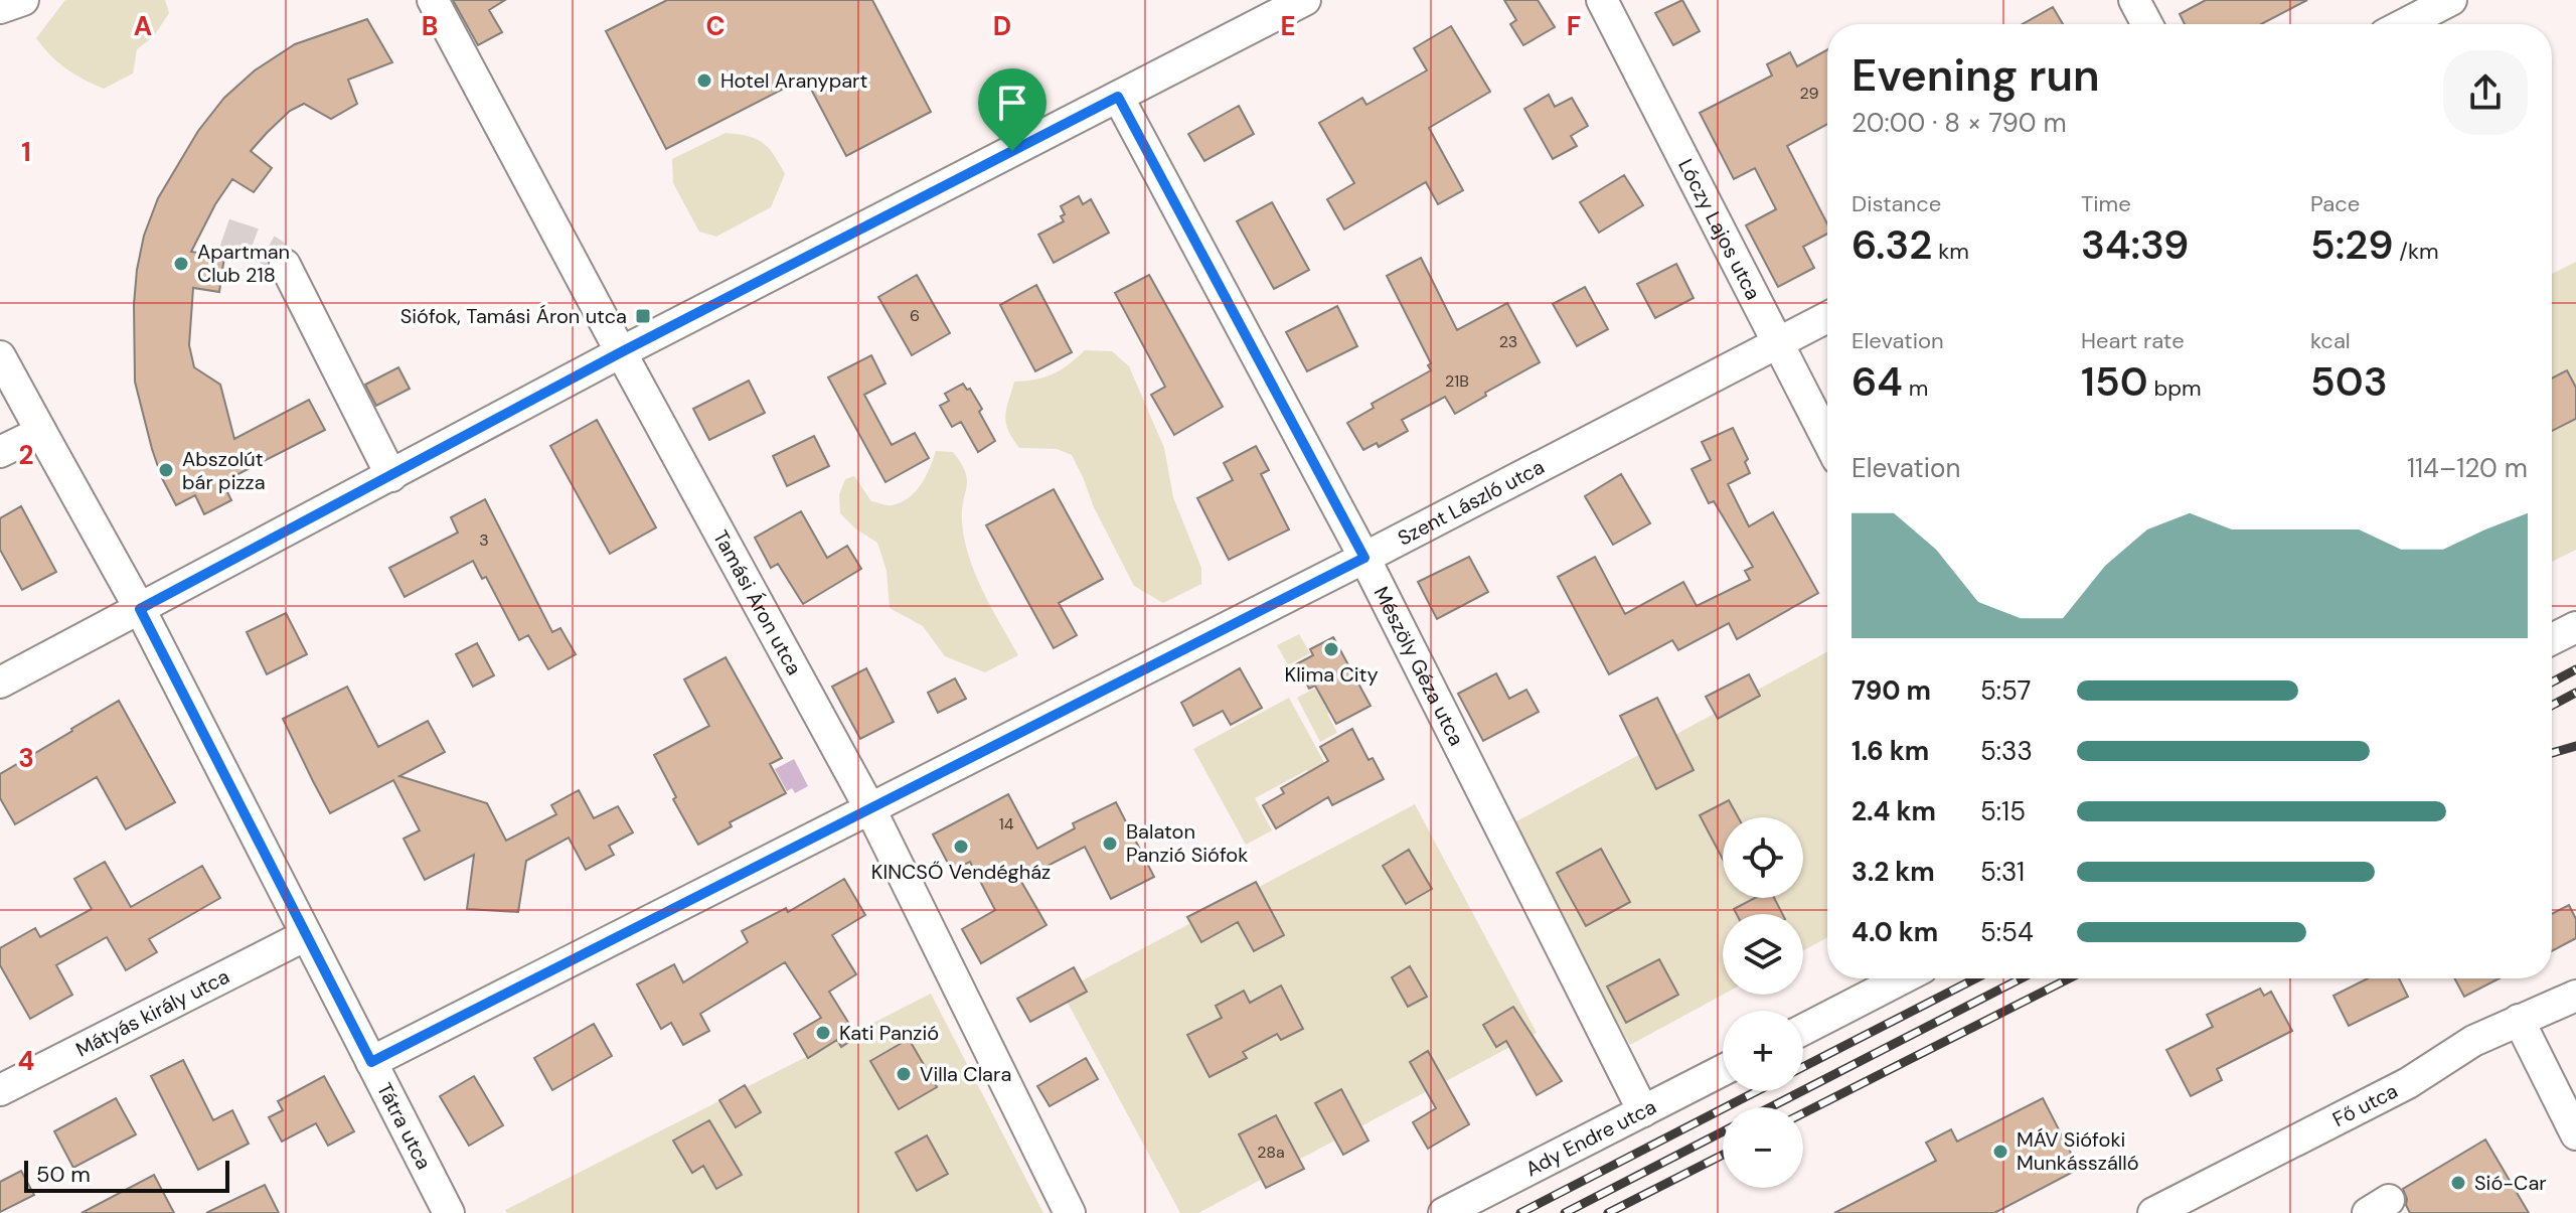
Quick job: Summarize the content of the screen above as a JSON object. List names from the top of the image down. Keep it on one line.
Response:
{"streets":{"street":["Lóczy Lajos utca","Szent László utca","Tamási Áron utca","Mészöly Géza utca","Mátyás király utca","Fő utca","Tátra utca","Ady Endre utca"]},"crossings":[["Lóczy Lajos utca","Szent László utca"],["Szent László utca","Tamási Áron utca"],["Szent László utca","Mészöly Géza utca"],["Szent László utca","Tátra utca"],["Mészöly Géza utca","Ady Endre utca"],["Mátyás király utca","Tátra utca"]],"places":{"other":["Hotel Aranypart","Apartman Club 218","Abszolút bár pizza","Klima City","Balaton Panzió Siófok","KINCSŐ Vendégház","Kati Panzió","Villa Clara","MÁV Siófoki Munkásszálló","Sió-Car"],"transit":["Siófok, Tamási Áron utca"]},"house_numbers":["29","6","23","21B","3","14","28a"],"scale_bar":"50 m","page":{"heading":["Evening run","20:00 · 8 × 790 m"],"stats":[["Distance","6.32 km"],["Time","34:39"],["Pace","5:29 /km"],["Elevation","64 m"],["Heart rate","150 bpm"],["kcal","503"]],"chart":["Elevation","114–120 m"],"list":[{"name":"790 m","note":"5:57"},{"name":"1.6 km","note":"5:33"},{"name":"2.4 km","note":"5:15"},{"name":"3.2 km","note":"5:31"},{"name":"4.0 km","note":"5:54"}],"map_buttons":["+","−"],"scale":"50 m"},"grid":{"columns":["A","B","C","D","E","F"],"rows":["1","2","3","4"]}}
